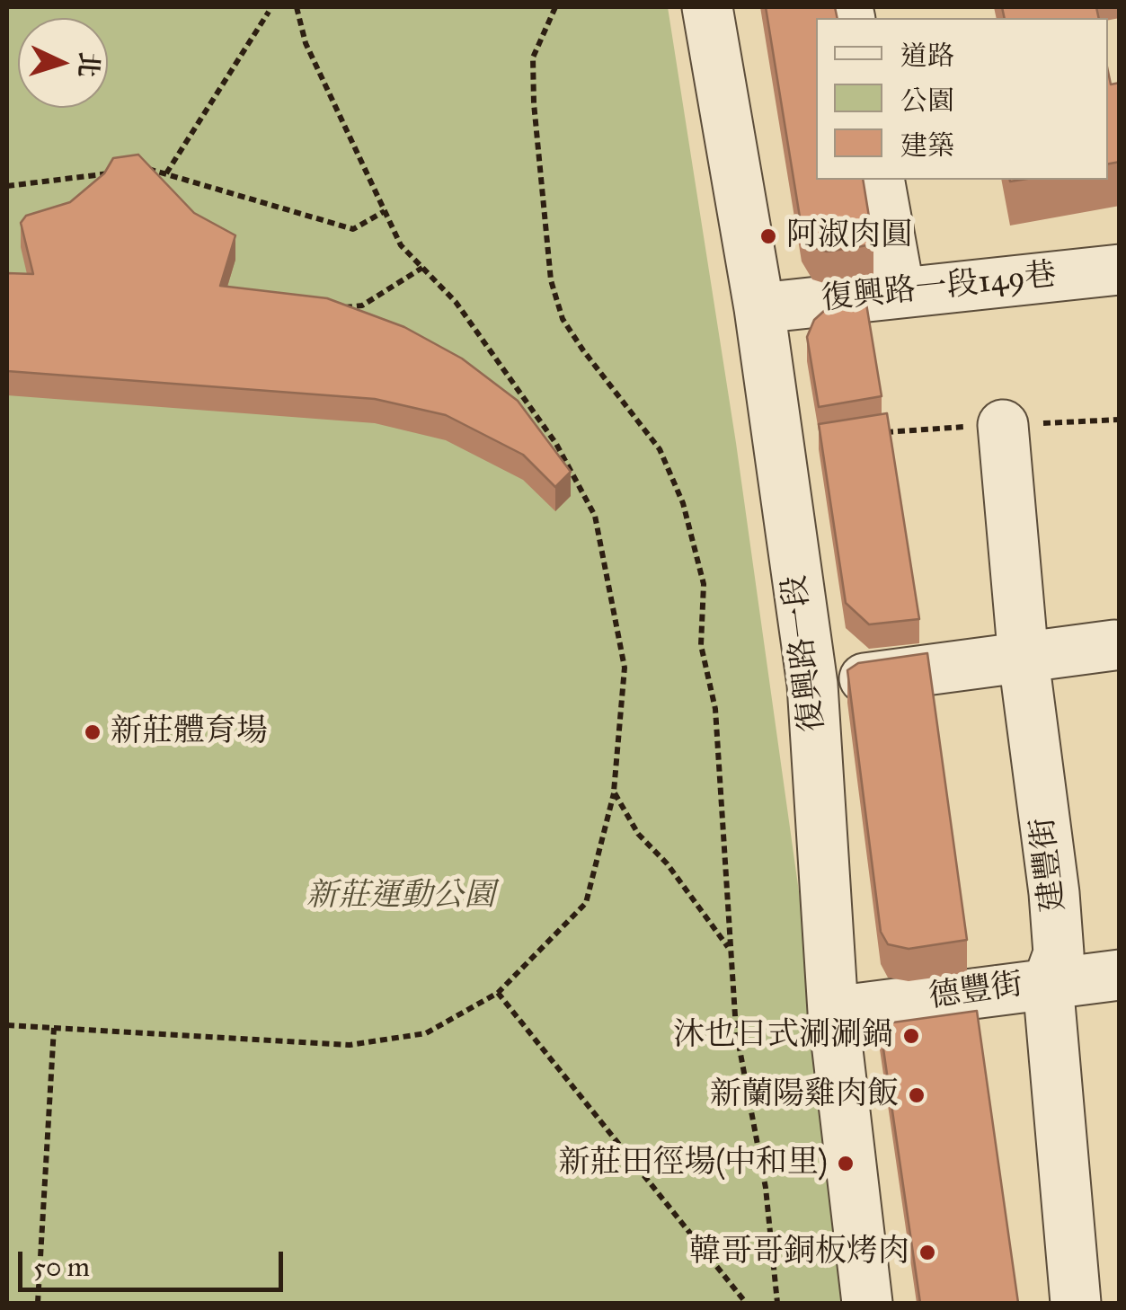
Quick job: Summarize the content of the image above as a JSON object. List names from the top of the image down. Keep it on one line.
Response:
{"streets":{"street":["復興路一段149巷","復興路一段","建豐街","德豐街"]},"crossings":[["復興路一段149巷","復興路一段"],["復興路一段","德豐街"],["建豐街","德豐街"]],"parks":["新莊運動公園"],"places":["阿淑肉圓","新莊體育場","沐也日式涮涮鍋","新蘭陽雞肉飯","新莊田徑場(中和里)","韓哥哥銅板烤肉"],"legend":["道路","公園","建築"],"scale_bar":"50 m","north":"right"}
